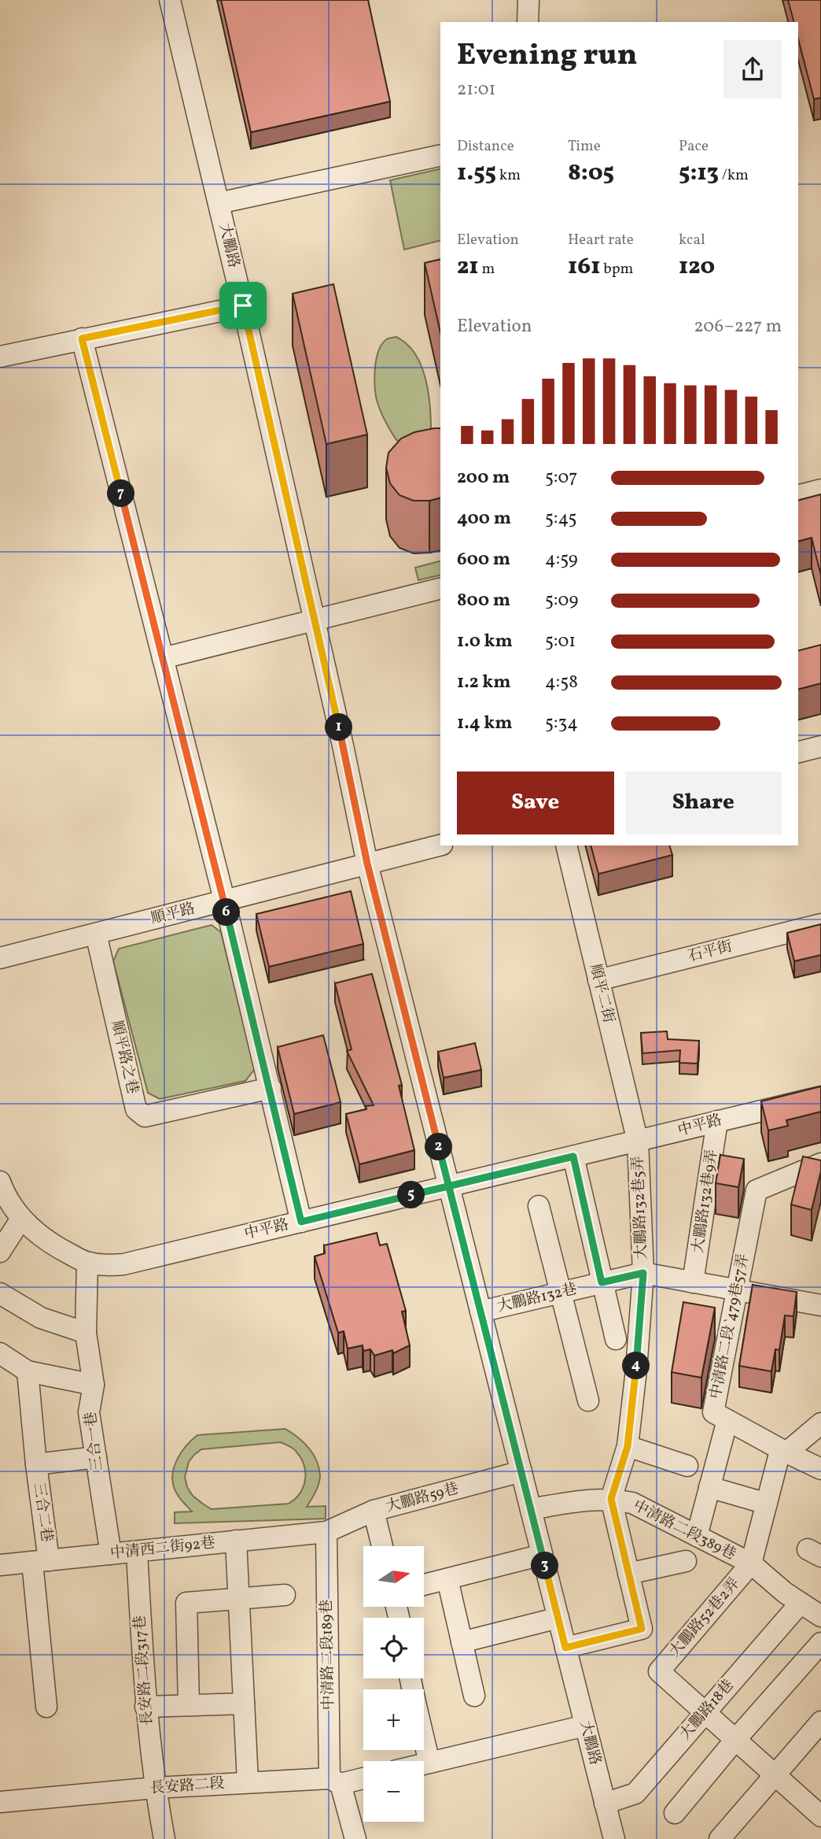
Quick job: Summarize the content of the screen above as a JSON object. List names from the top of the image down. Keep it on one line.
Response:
{"streets":{"street":["大鵬路","順平路","石平街","順平二街","順平路之巷","中平路","大鵬路132巷9弄","大鵬路132巷5弄","大鵬路132巷","中清路二段ˋ479巷57弄","三合一巷","大鵬路59巷","三合二巷","中清路二段389巷","中清西二街92巷","大鵬路52巷2弄","中清路二段189巷","長安路二段317巷","大鵬路18巷","長安路二段"]},"crossings":[["大鵬路","順平路"],["大鵬路","中平路"],["大鵬路","大鵬路132巷"],["大鵬路","大鵬路59巷"],["大鵬路","中清路二段389巷"],["大鵬路","大鵬路18巷"],["順平路","順平路之巷"],["石平街","順平二街"],["順平二街","中平路"],["順平二街","大鵬路132巷5弄"],["中平路","大鵬路132巷9弄"],["中平路","大鵬路132巷5弄"],["中平路","三合一巷"],["大鵬路132巷9弄","大鵬路132巷"],["大鵬路132巷5弄","大鵬路132巷"],["大鵬路132巷5弄","中清路二段389巷"],["大鵬路132巷","中清路二段ˋ479巷57弄"],["中清路二段ˋ479巷57弄","大鵬路52巷2弄"],["三合一巷","三合二巷"],["三合一巷","中清西二街92巷"],["大鵬路59巷","中清西二街92巷"],["大鵬路59巷","中清路二段189巷"],["三合二巷","中清西二街92巷"],["中清路二段389巷","大鵬路52巷2弄"],["中清路二段389巷","大鵬路18巷"],["中清西二街92巷","中清路二段189巷"],["中清西二街92巷","長安路二段317巷"],["大鵬路52巷2弄","大鵬路18巷"],["中清路二段189巷","長安路二段"],["長安路二段317巷","長安路二段"]],"north":"right","page":{"heading":["Evening run","21:01"],"stats":[["Distance","1.55 km"],["Time","8:05"],["Pace","5:13 /km"],["Elevation","21 m"],["Heart rate","161 bpm"],["kcal","120"]],"chart":["Elevation","206–227 m"],"list":[{"name":"200 m","note":"5:07"},{"name":"400 m","note":"5:45"},{"name":"600 m","note":"4:59"},{"name":"800 m","note":"5:09"},{"name":"1.0 km","note":"5:01"},{"name":"1.2 km","note":"4:58"},{"name":"1.4 km","note":"5:34"}],"pins":["7","1","6","2","5","4","3"],"buttons":["Save","Share"],"map_buttons":["+","−"]}}
